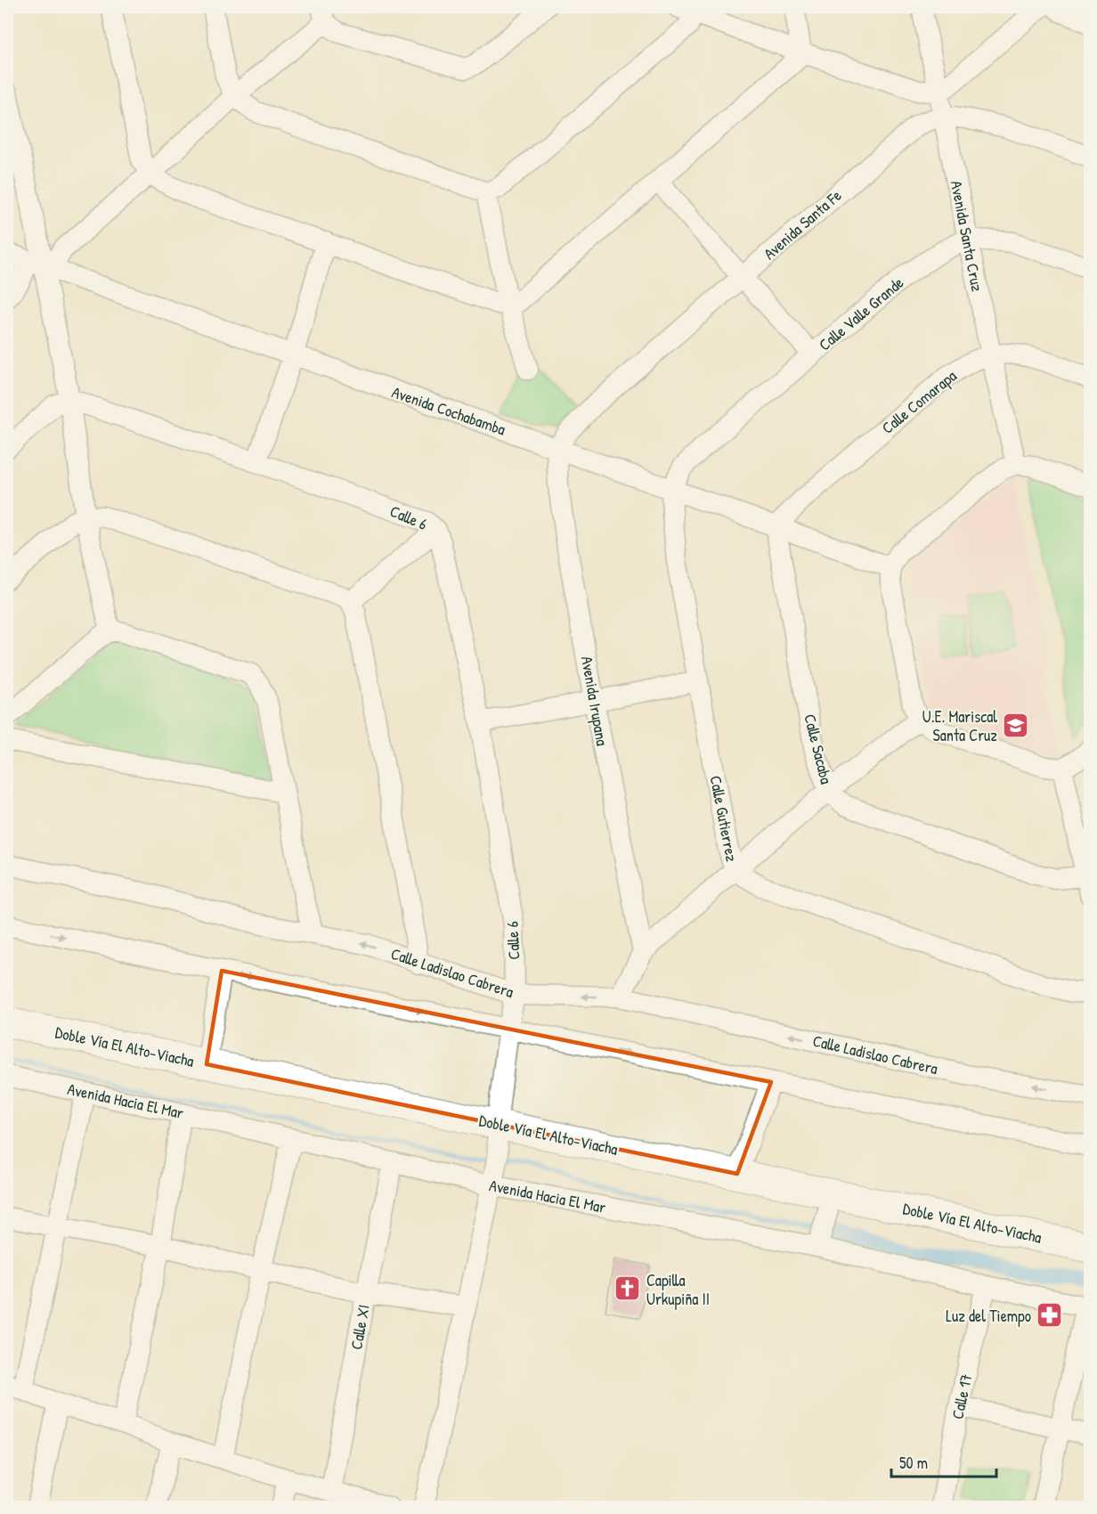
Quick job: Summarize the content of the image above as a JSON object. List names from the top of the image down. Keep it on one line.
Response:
{"streets":{"highway":["Doble Vía El Alto-Viacha"],"street":["Avenida Santa Fe","Avenida Santa Cruz","Calle Valle Grande","Calle Comarapa","Avenida Cochabamba","Calle 6","Avenida Irupana","Calle Sacaba","Calle Gutierrez","Calle Ladislao Cabrera","Avenida Hacia El Mar","Calle XI","Calle 17"]},"crossings":[["Avenida Santa Fe","Avenida Santa Cruz"],["Avenida Santa Fe","Avenida Cochabamba"],["Avenida Santa Fe","Avenida Irupana"],["Avenida Santa Cruz","Calle Valle Grande"],["Avenida Santa Cruz","Calle Comarapa"],["Calle Valle Grande","Avenida Cochabamba"],["Calle Valle Grande","Calle Gutierrez"],["Calle Comarapa","Avenida Cochabamba"],["Calle Comarapa","Calle Sacaba"],["Avenida Cochabamba","Avenida Irupana"],["Avenida Cochabamba","Calle Sacaba"],["Avenida Cochabamba","Calle Gutierrez"],["Calle 6","Calle Ladislao Cabrera"],["Calle 6","Doble Vía El Alto-Viacha"],["Calle 6","Avenida Hacia El Mar"],["Doble Vía El Alto-Viacha","Avenida Hacia El Mar"],["Avenida Hacia El Mar","Calle XI"],["Avenida Hacia El Mar","Calle 17"]],"places":{"school or university":["U.E. Mariscal Santa Cruz"],"church":["Capilla Urkupiña II"],"pharmacy":["Luz del Tiempo"]},"scale_bar":"50 m"}
